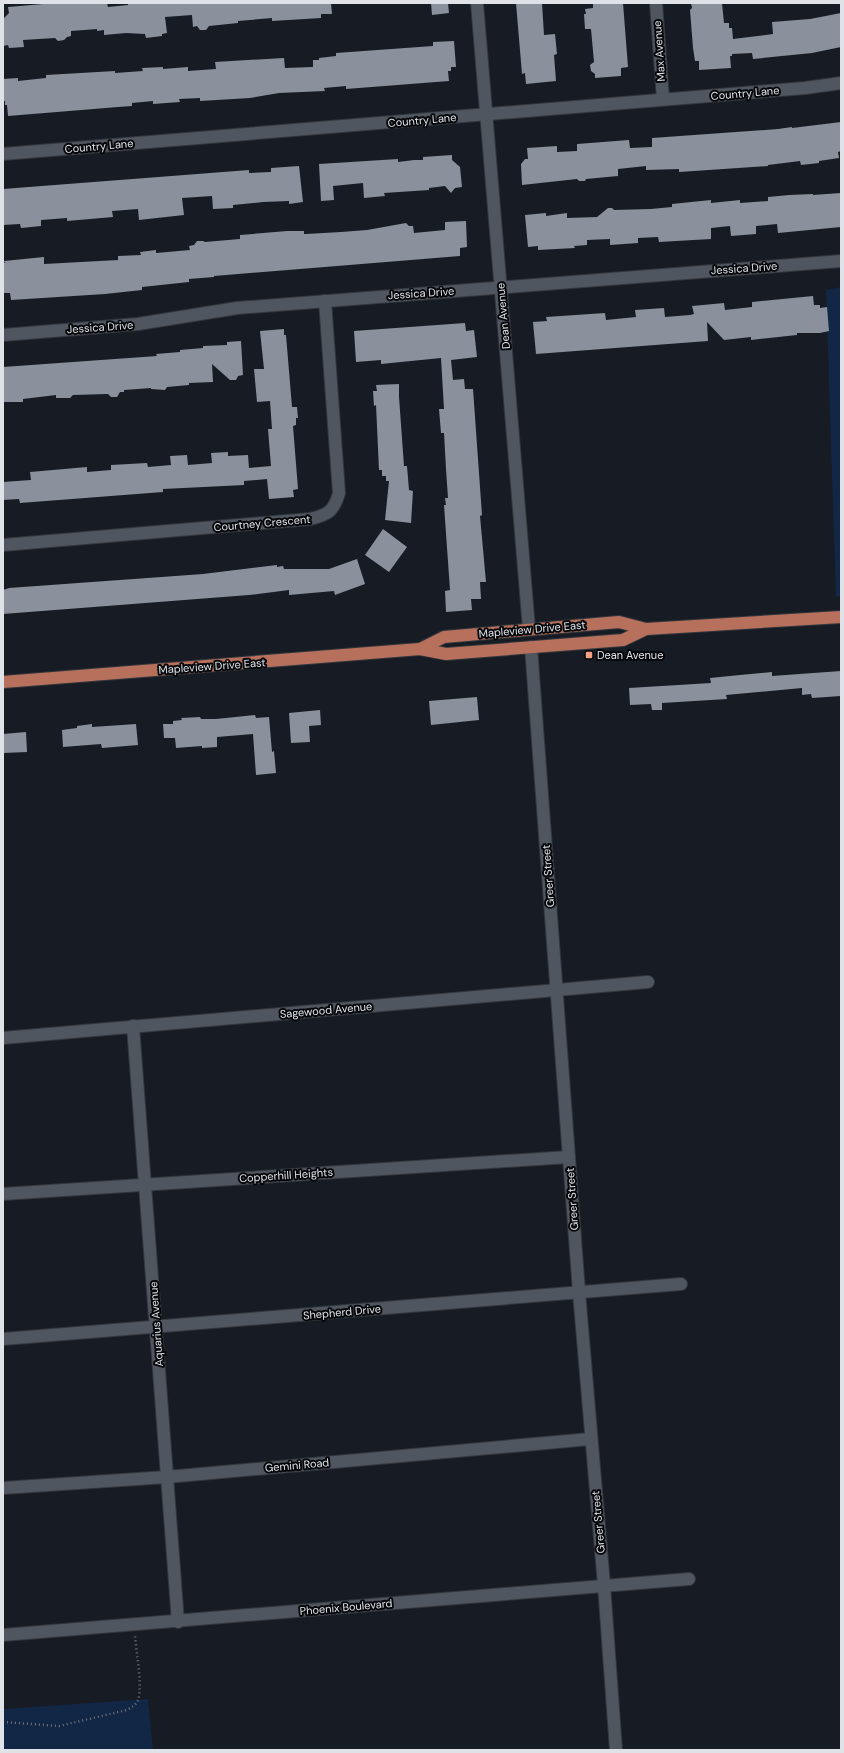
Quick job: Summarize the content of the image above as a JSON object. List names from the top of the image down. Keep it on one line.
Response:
{"streets":{"main road":["Mapleview Drive East"],"street":["Max Avenue","Country Lane","Jessica Drive","Dean Avenue","Courtney Crescent","Greer Street","Sagewood Avenue","Copperhill Heights","Shepherd Drive","Aquarius Avenue","Gemini Road","Phoenix Boulevard"]},"crossings":[["Max Avenue","Country Lane"],["Country Lane","Dean Avenue"],["Jessica Drive","Dean Avenue"],["Jessica Drive","Courtney Crescent"],["Dean Avenue","Mapleview Drive East"],["Mapleview Drive East","Greer Street"],["Greer Street","Sagewood Avenue"],["Greer Street","Copperhill Heights"],["Greer Street","Shepherd Drive"],["Greer Street","Gemini Road"],["Greer Street","Phoenix Boulevard"],["Sagewood Avenue","Aquarius Avenue"],["Copperhill Heights","Aquarius Avenue"],["Shepherd Drive","Aquarius Avenue"],["Aquarius Avenue","Gemini Road"],["Aquarius Avenue","Phoenix Boulevard"]],"places":{"transit":["Dean Avenue"]}}
